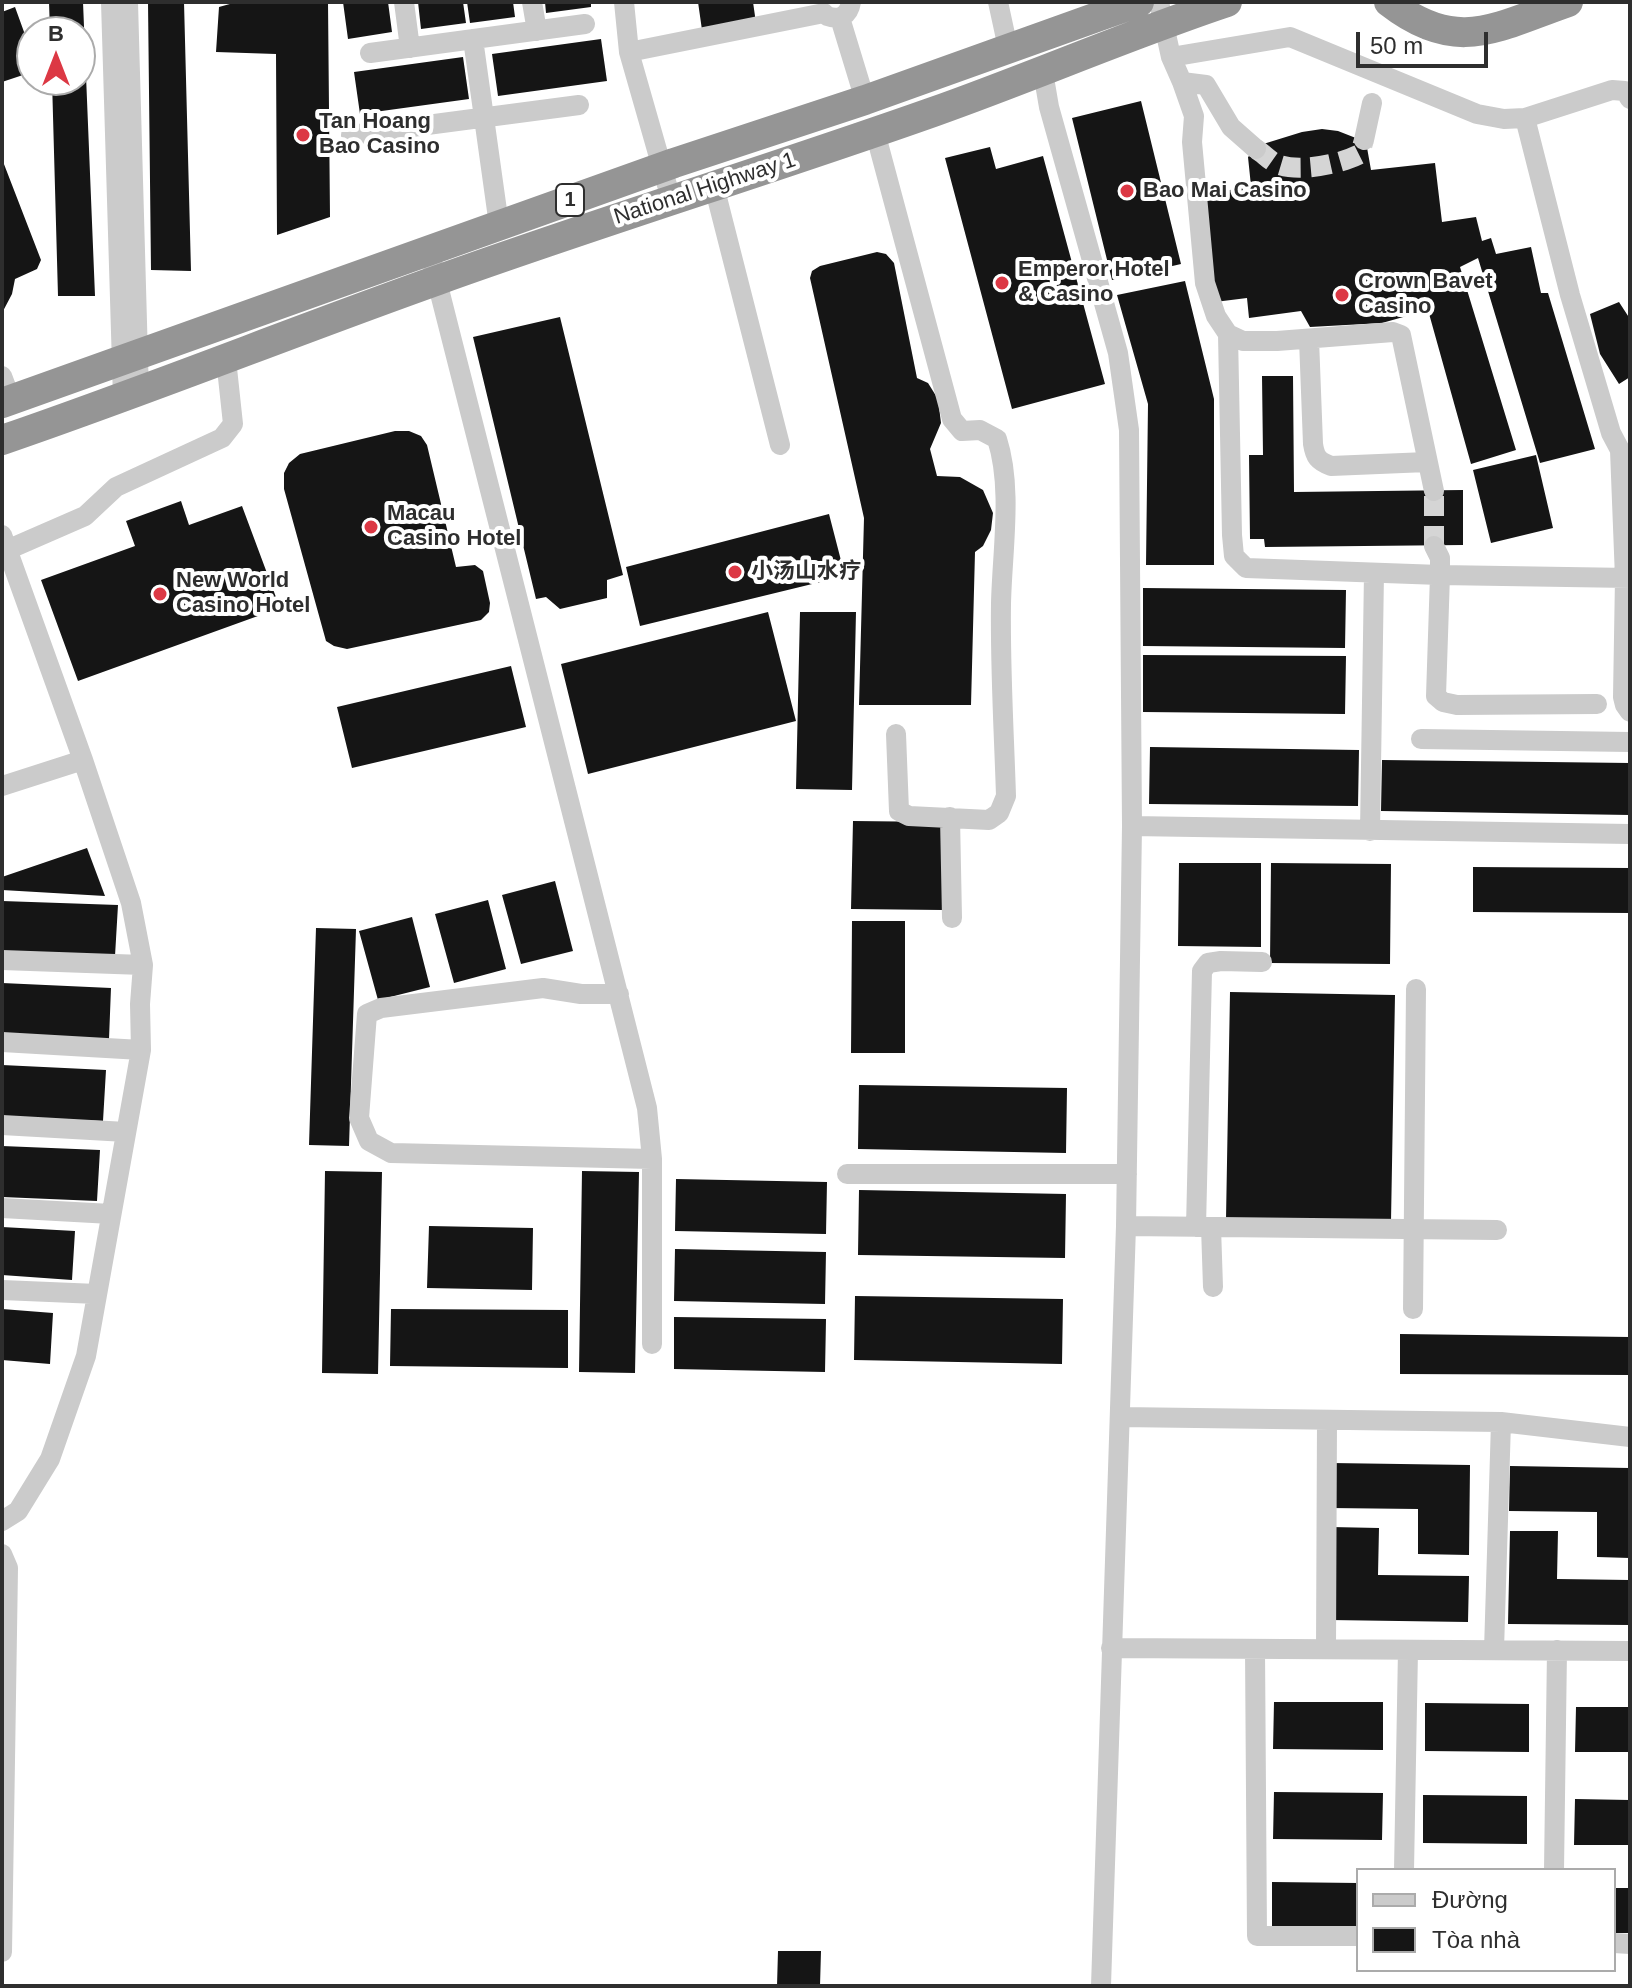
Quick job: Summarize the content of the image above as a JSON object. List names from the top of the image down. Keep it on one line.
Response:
{"streets":{"highway":["National Highway 1","1"]},"places":["Tan Hoang Bao Casino","Bao Mai Casino","Emperor Hotel & Casino","Crown Bavet Casino","Macau Casino Hotel","小汤山水疗","New World Casino Hotel"],"legend":["Đường","Tòa nhà"],"scale_bar":"50 m","north":"top"}
